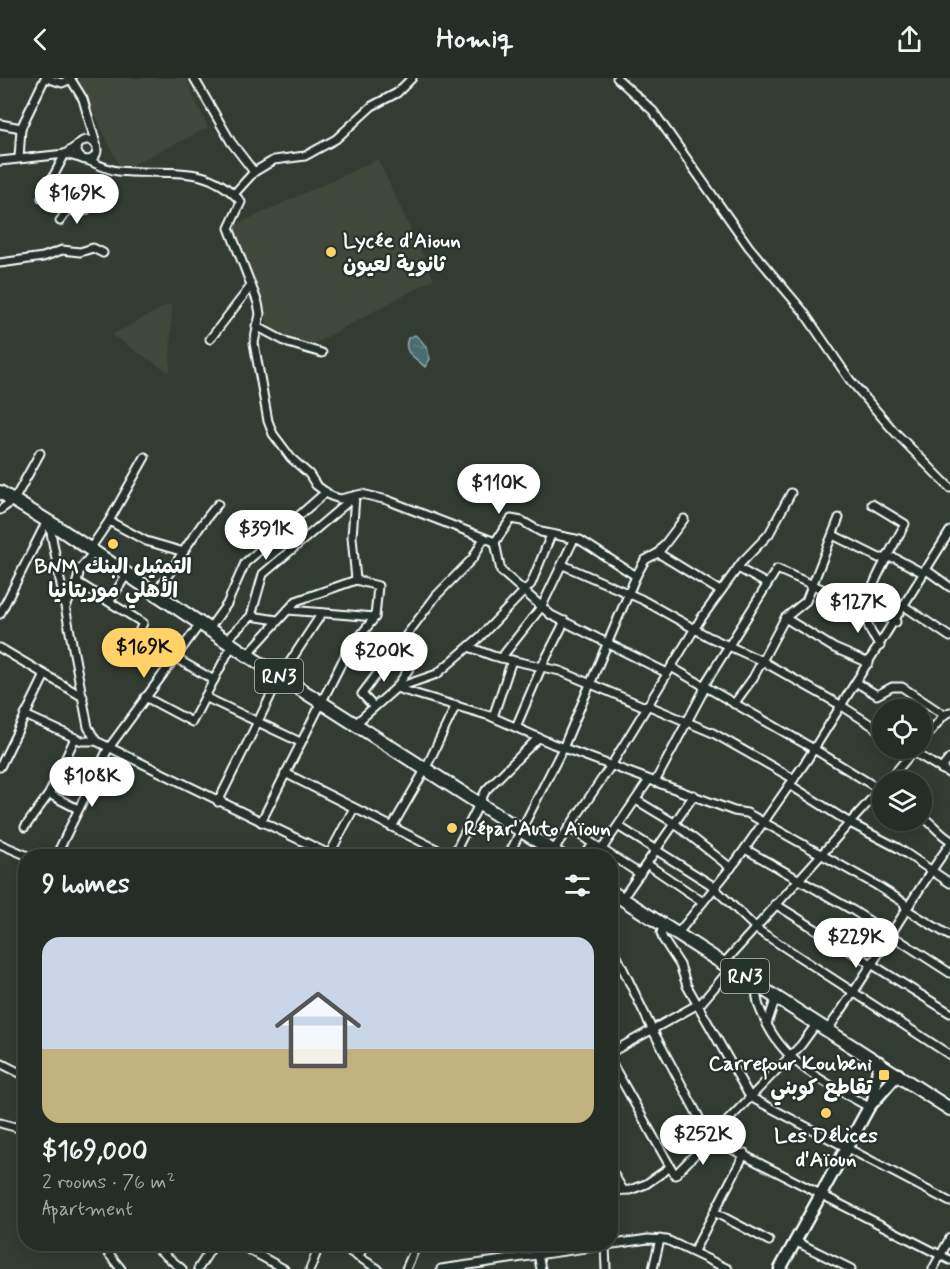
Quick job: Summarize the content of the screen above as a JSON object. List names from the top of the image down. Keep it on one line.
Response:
{"streets":{"highway":["RN3"]},"places":{"other":["Lycée d'Aioun ثانوية لعيون","BNM التمثيل البنك الأهلي موريتانيا","Répar'Auto Aïoun","Les Délices d'Aïoun"],"transit":["Carrefour Koubeni تقاطع كوبني"]},"page":{"header":"Homiq","price":["$169K","$110K","$391K","$127K","$169K","$200K","$108K","$229K","$252K"],"heading":"9 homes","list":[{"name":"$169,000","note":"2 rooms · 76 m² · Apartment"}]}}
